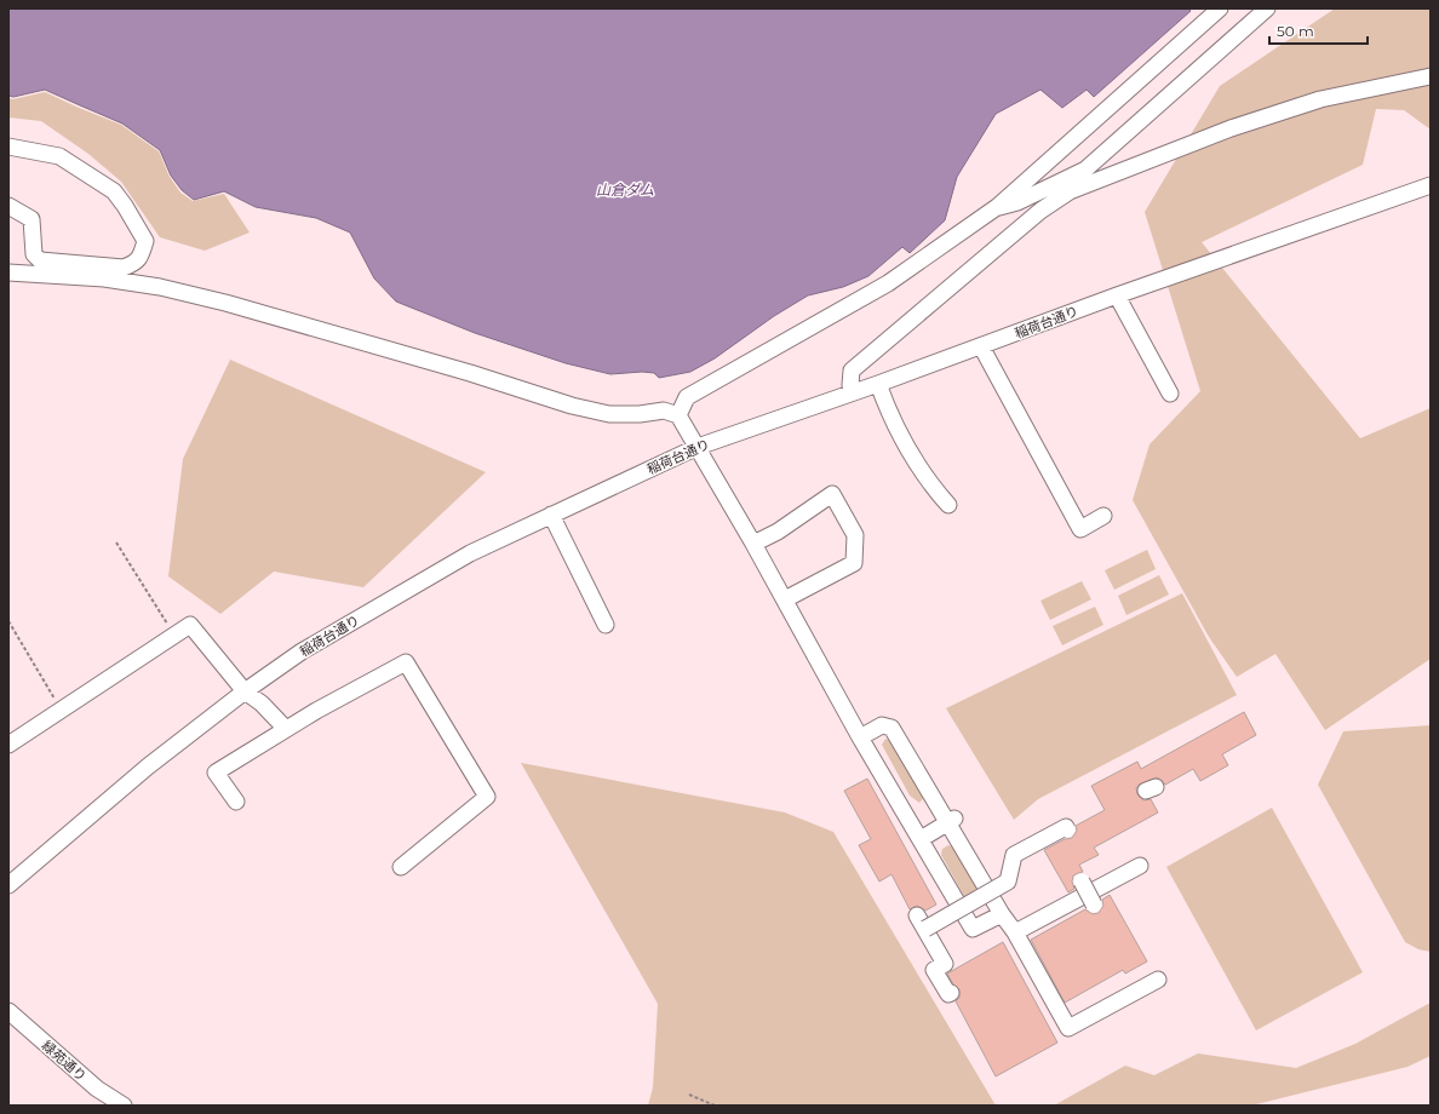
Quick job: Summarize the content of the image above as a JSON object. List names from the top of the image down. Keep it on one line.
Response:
{"streets":{"street":["稲荷台通り","緑苑通り"]},"water":["山倉ダム"],"scale_bar":"50 m"}
